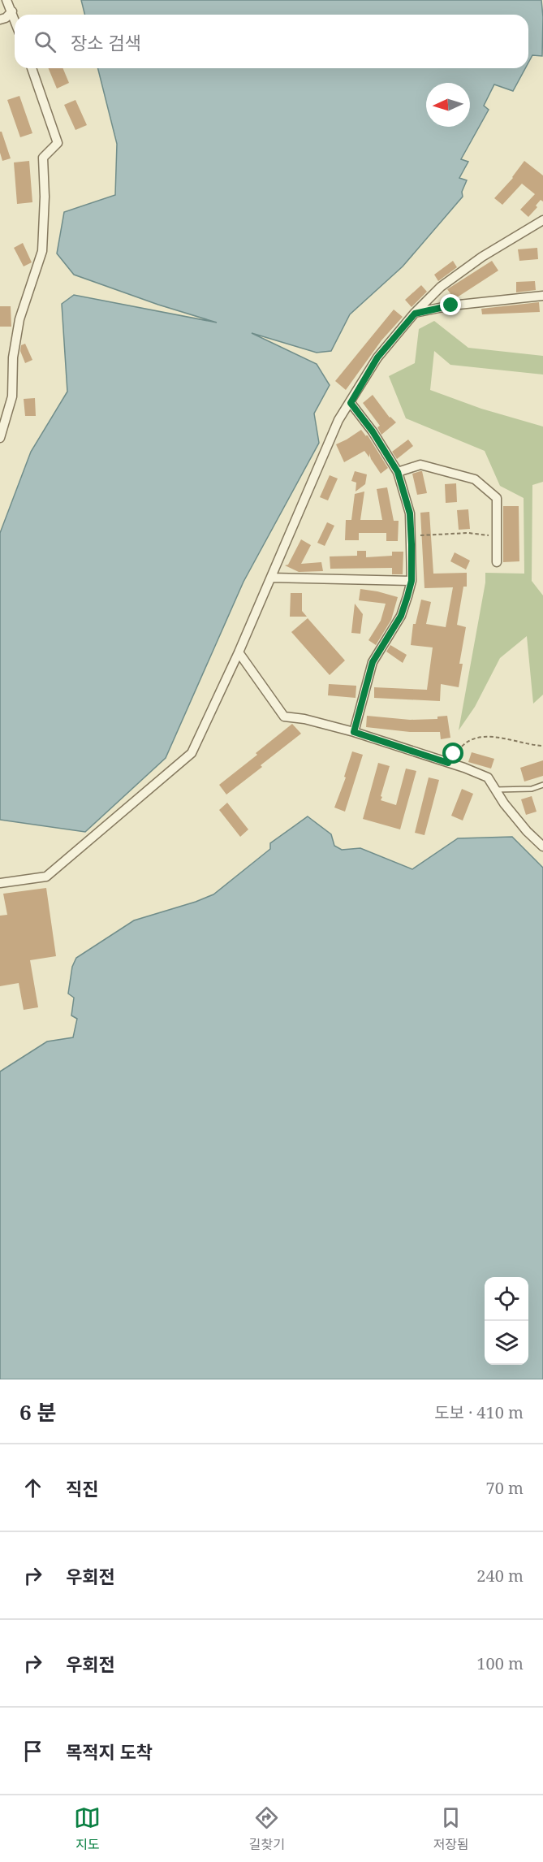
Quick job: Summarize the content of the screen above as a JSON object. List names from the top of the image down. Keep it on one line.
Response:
{"north":"left","page":{"search":"장소 검색","heading":["6 분","도보 · 410 m"],"list":[["직진","70 m"],["우회전","240 m"],["우회전","100 m"],"목적지 도착"],"nav":["지도","길찾기","저장됨"]}}
